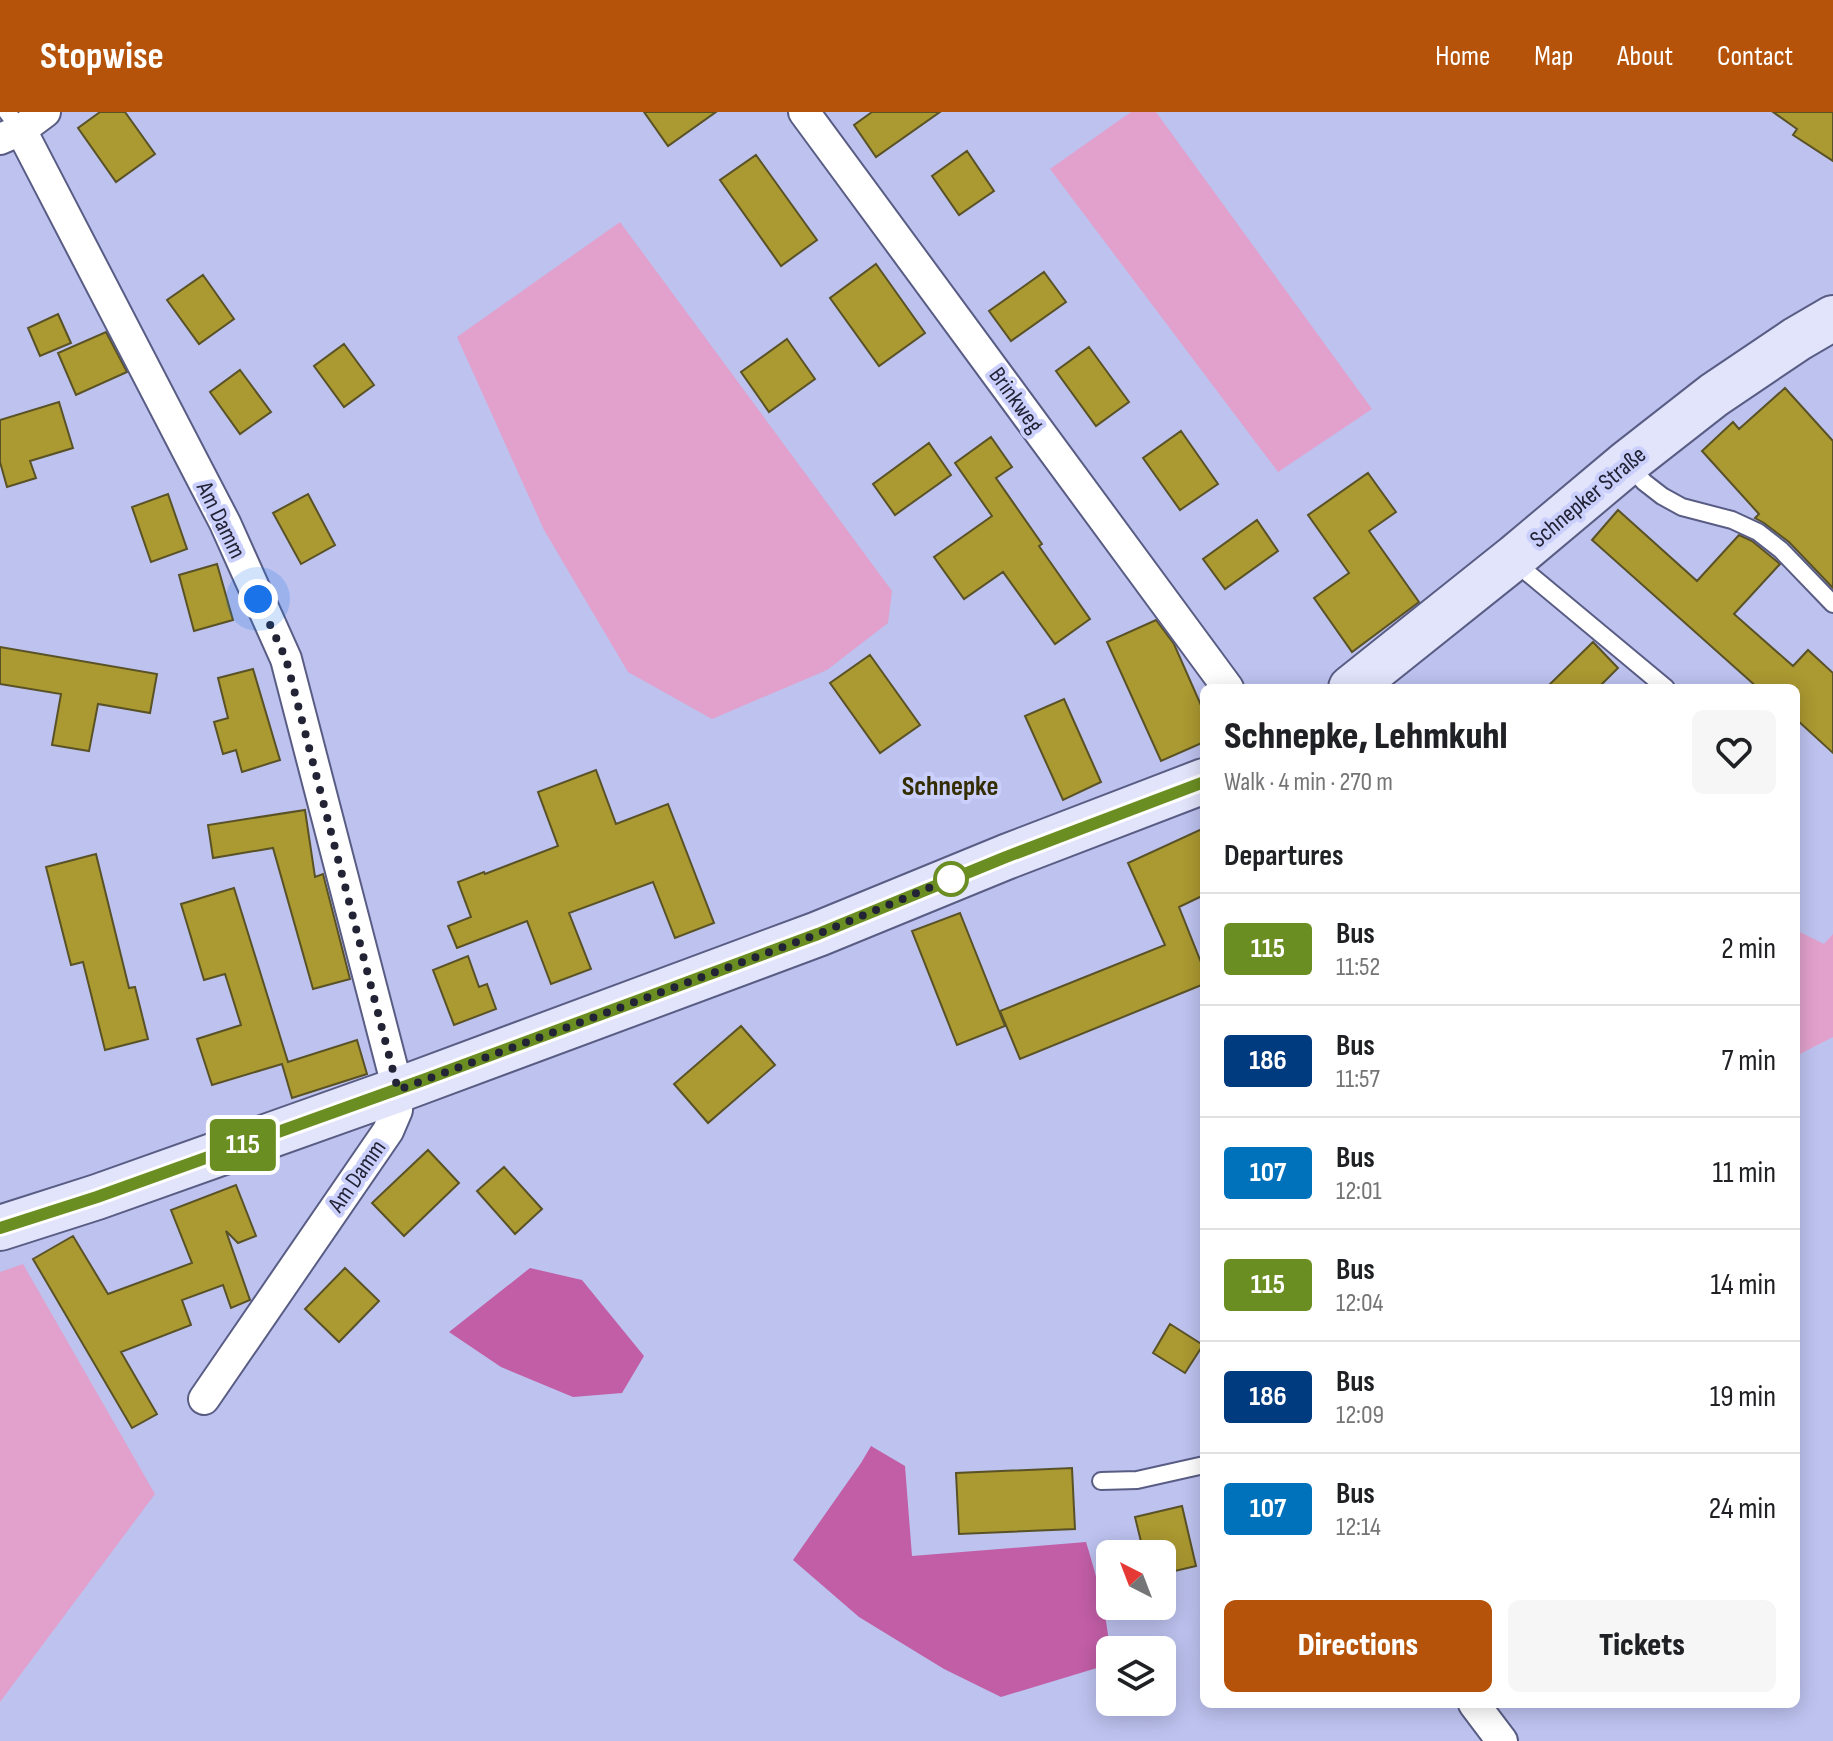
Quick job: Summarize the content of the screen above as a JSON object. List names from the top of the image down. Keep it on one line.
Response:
{"streets":{"main road":["Schnepker Straße"],"street":["Brinkweg","Am Damm"]},"districts":["Schnepke"],"lines":["bus line 115"],"north":"top left","page":{"header":"Stopwise","nav":["Home","Map","About","Contact"],"on_map":"115","heading":[["Schnepke, Lehmkuhl","Walk · 4 min · 270 m"],"Departures"],"list":[{"mark":"115","name":"Bus","note":"11:52","value":"2 min"},{"mark":"186","name":"Bus","note":"11:57","value":"7 min"},{"mark":"107","name":"Bus","note":"12:01","value":"11 min"},{"mark":"115","name":"Bus","note":"12:04","value":"14 min"},{"mark":"186","name":"Bus","note":"12:09","value":"19 min"},{"mark":"107","name":"Bus","note":"12:14","value":"24 min"}],"buttons":["Directions","Tickets"]}}
